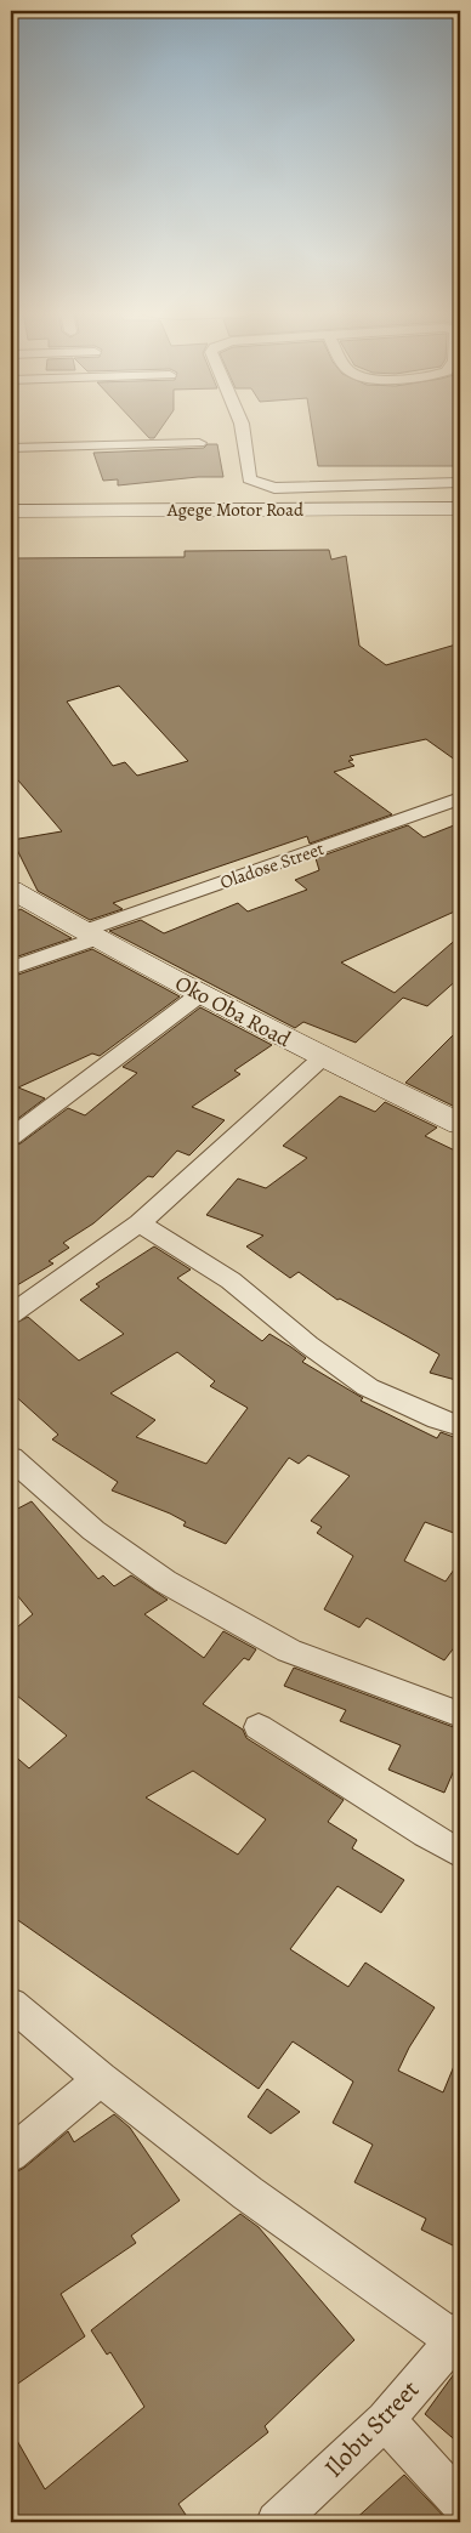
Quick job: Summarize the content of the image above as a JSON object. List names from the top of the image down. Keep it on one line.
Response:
{"streets":{"main road":["Agege Motor Road","Oko Oba Road"],"street":["Oladose Street","Ilobu Street"]},"crossings":[["Oladose Street","Oko Oba Road"]]}
